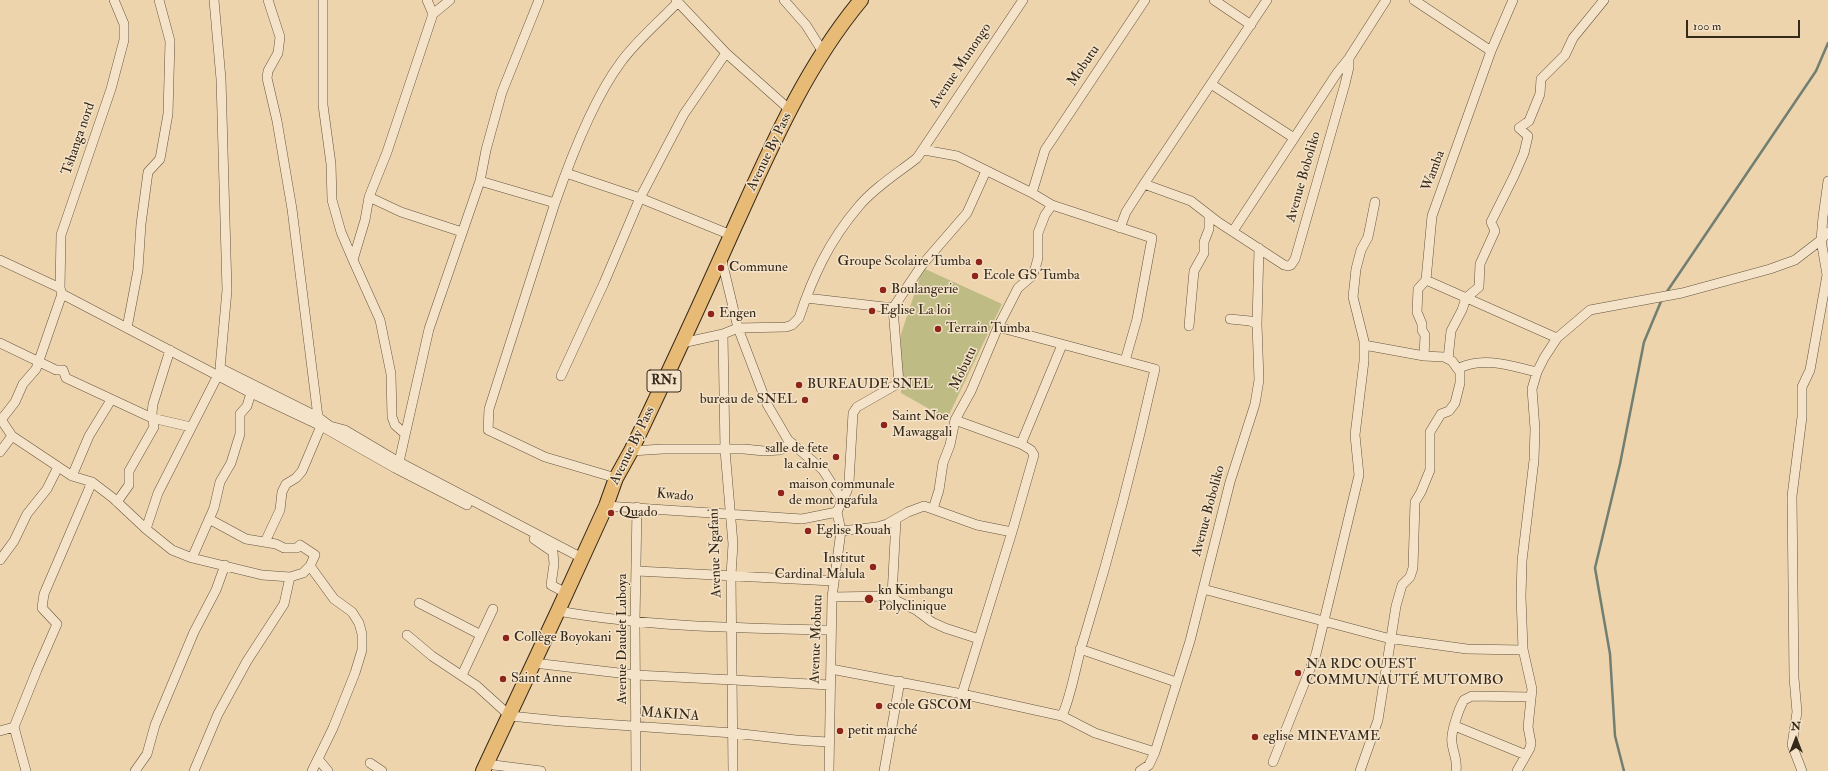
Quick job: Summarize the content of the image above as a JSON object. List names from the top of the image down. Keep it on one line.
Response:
{"streets":{"highway":["Avenue By Pass","RN1"],"street":["Avenue Munongo","Mobutu","Tshanga nord","Wamba","Avenue Boboliko","Kwado","Avenue Ngafani","Avenue Daudet Luboya","Avenue Mobutu","MAKINA"]},"crossings":[["Avenue By Pass","Kwado"],["Avenue By Pass","MAKINA"],["Kwado","Avenue Ngafani"],["Kwado","Avenue Daudet Luboya"],["Kwado","Avenue Mobutu"],["Avenue Ngafani","MAKINA"],["Avenue Daudet Luboya","MAKINA"],["Avenue Mobutu","MAKINA"]],"places":["Groupe Scolaire Tumba","Commune","Ecole GS Tumba","Boulangerie","Eglise La loi","Engen","Terrain Tumba","BUREAUDE SNEL","bureau de SNEL","Saint Noe Mawaggali","salle de fete la calnie","maison communale de mont ngafula","Quado","Eglise Rouah","Institut Cardinal Malula","kn Kimbangu Polyclinique","Collège Boyokani","NA RDC OUEST COMMUNAUTÉ MUTOMBO","Saint Anne","ecole GSCOM","petit marché","eglise MINEVAME"],"scale_bar":"100 m","north":"top"}
